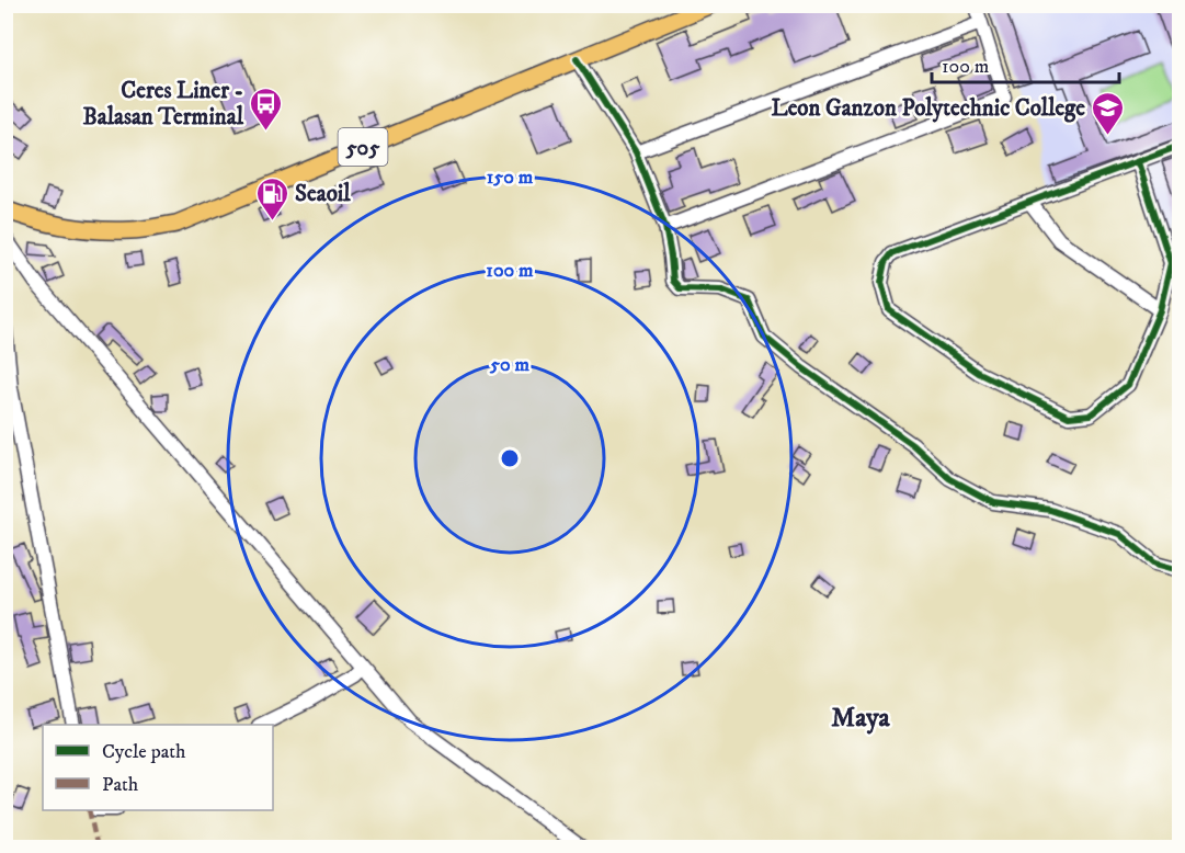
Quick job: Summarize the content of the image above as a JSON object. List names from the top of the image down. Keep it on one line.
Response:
{"streets":{"main road":["505"]},"districts":["Maya"],"places":{"bus stop":["Ceres Liner - Balasan Terminal"],"school or university":["Leon Ganzon Polytechnic College"],"fuel station":["Seaoil"]},"legend":["Cycle path","Path"],"scale_bar":"100 m","rings":["150 m","100 m","50 m"]}
